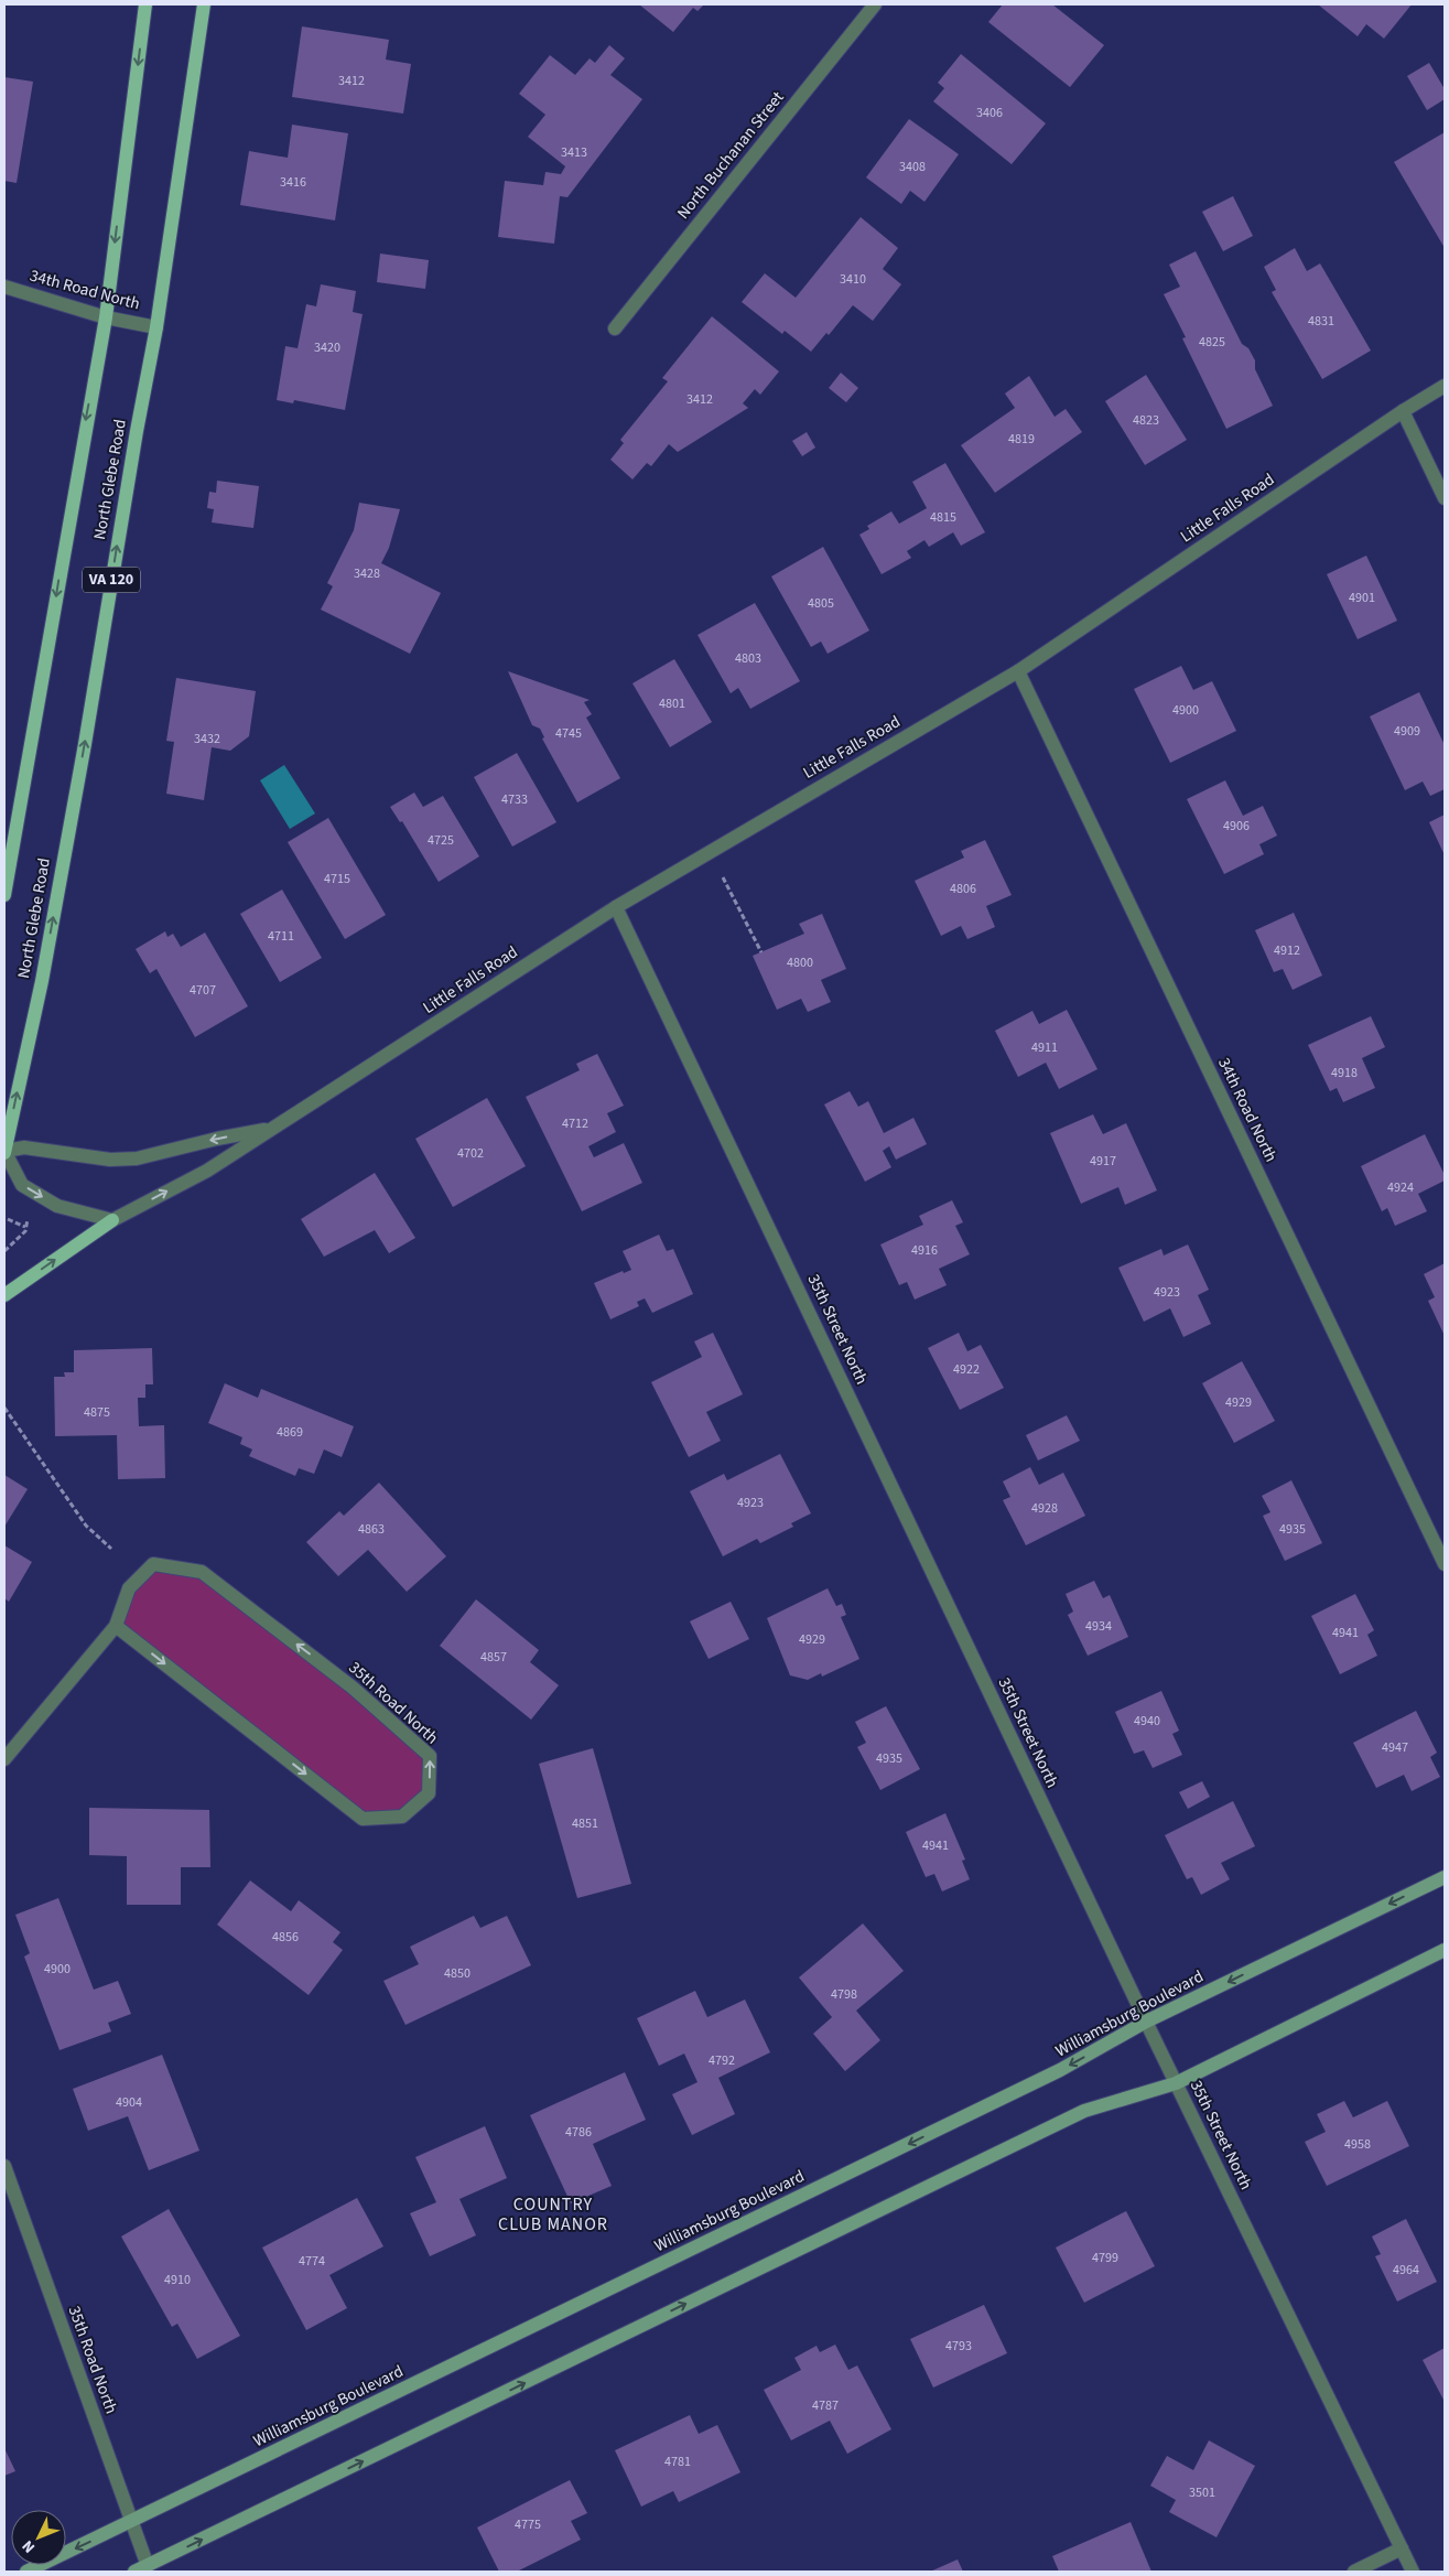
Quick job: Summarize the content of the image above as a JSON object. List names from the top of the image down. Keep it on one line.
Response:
{"streets":{"main road":["North Glebe Road","VA 120","Williamsburg Boulevard"],"street":["North Buchanan Street","34th Road North","Little Falls Road","35th Street North","35th Road North"]},"crossings":[["34th Road North","North Glebe Road"],["34th Road North","Little Falls Road"],["North Glebe Road","Little Falls Road"],["Little Falls Road","35th Street North"],["35th Street North","Williamsburg Boulevard"],["35th Road North","Williamsburg Boulevard"]],"districts":["COUNTRY CLUB MANOR"],"house_numbers":["3412","3406","3413","3408","3416","3410","4831","4825","3420","3412","4823","4819","4815","3428","4901","4805","4803","4801","4900","4909","4745","3432","4733","4906","4725","4715","4806","4711","4912","4800","4707","4911","4918","4712","4702","4917","4924","4916","4923","4922","4929","4875","4869","4923","4928","4863","4935","4934","4941","4929","4857","4940","4947","4935","4851","4941","4856","4900","4850","4798","4792","4904","4786","4958","4799","4774","4964","4910","4793","4787","4781","3501","4775"],"north":"bottom left"}
